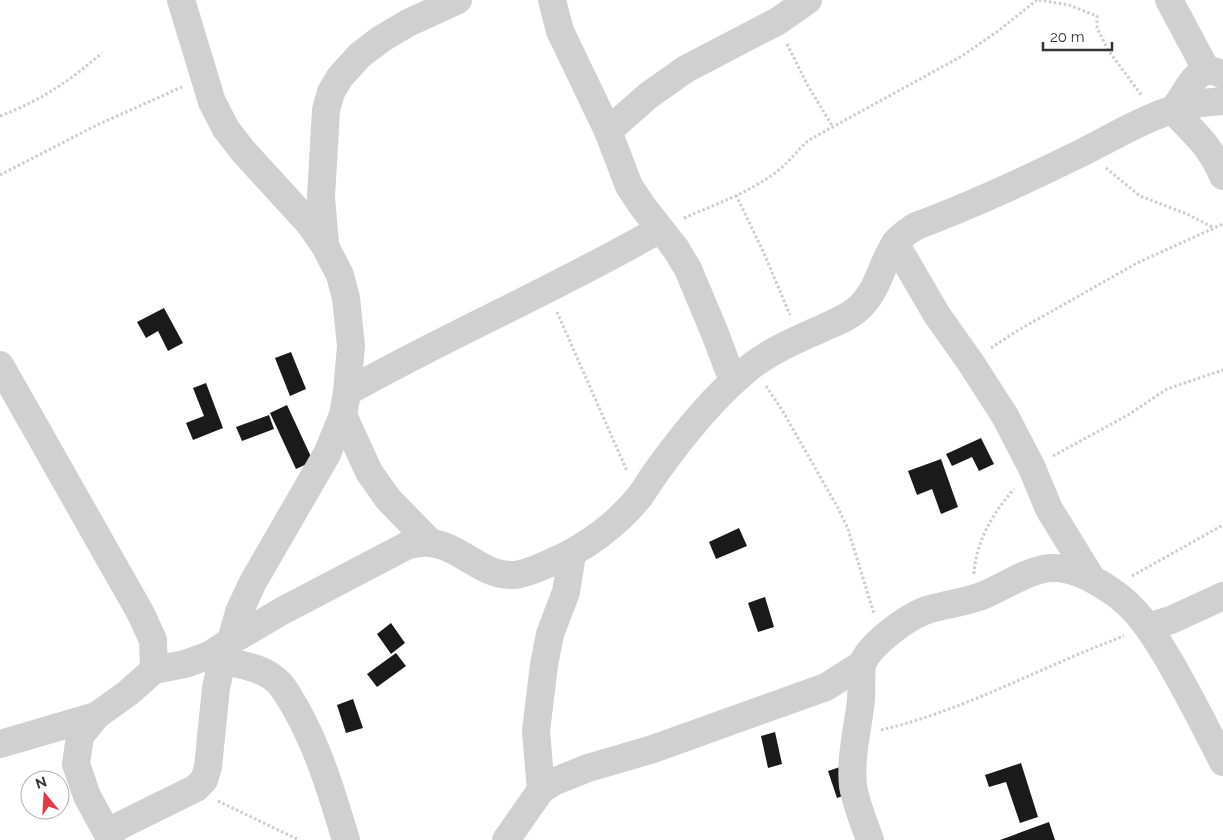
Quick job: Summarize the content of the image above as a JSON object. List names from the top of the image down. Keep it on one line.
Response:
{"scale_bar":"20 m","north":"top"}
